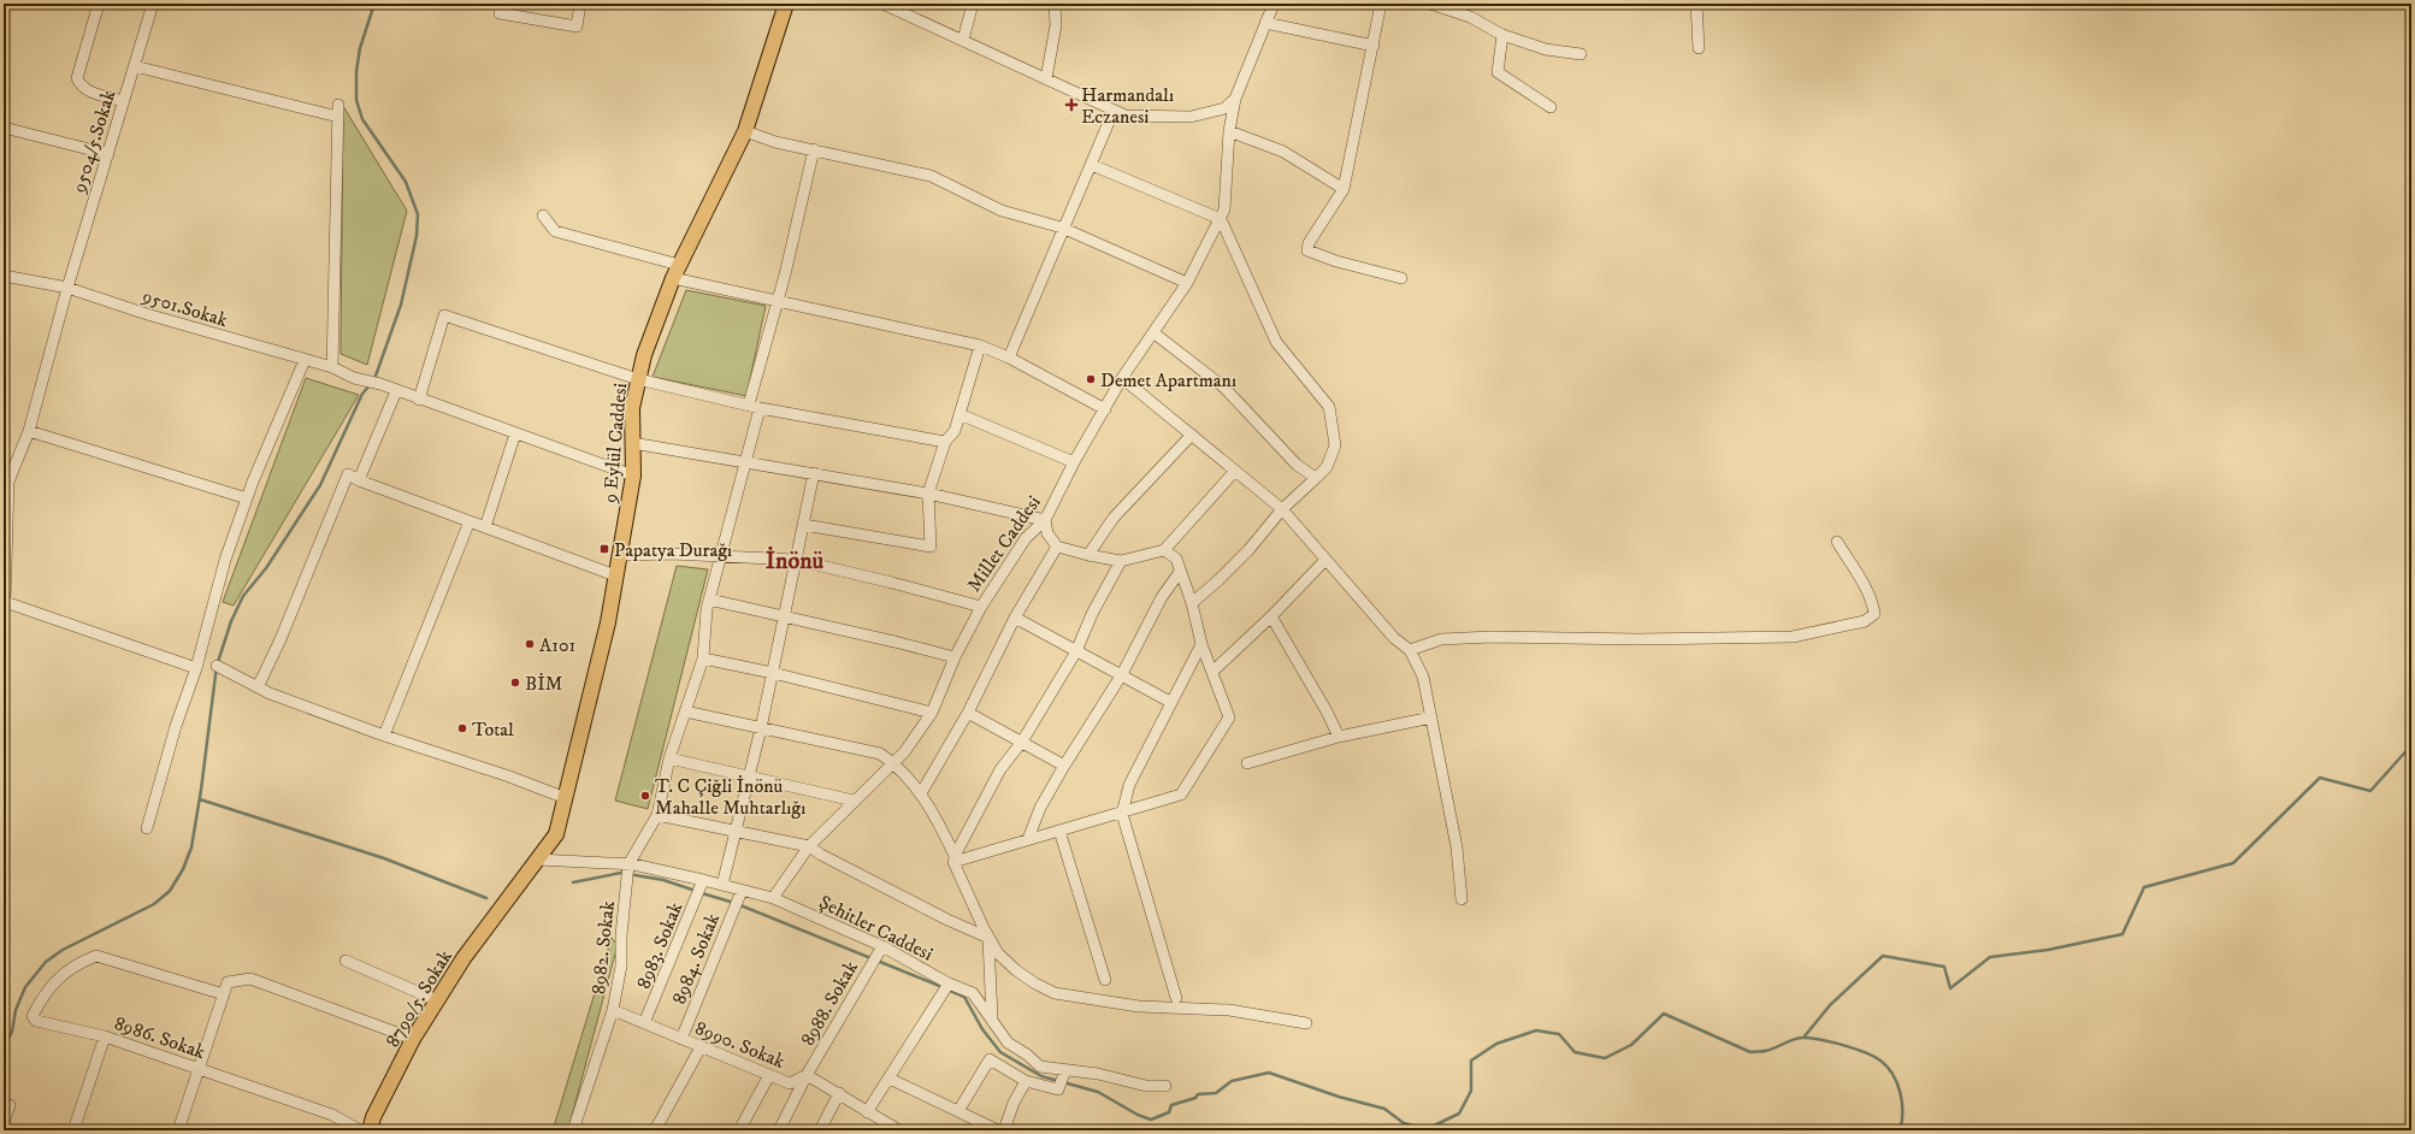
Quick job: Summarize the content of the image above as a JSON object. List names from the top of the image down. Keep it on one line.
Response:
{"streets":{"main road":["9 Eylül Caddesi","8790/5. Sokak"],"street":["9504/5.Sokak","9501.Sokak","Millet Caddesi","Şehitler Caddesi","8983. Sokak","8982. Sokak","8984. Sokak","8988. Sokak","8986. Sokak","8990. Sokak"]},"crossings":[["9504/5.Sokak","9501.Sokak"],["9501.Sokak","9 Eylül Caddesi"],["9 Eylül Caddesi","Şehitler Caddesi"],["9 Eylül Caddesi","8790/5. Sokak"],["Millet Caddesi","Şehitler Caddesi"],["Şehitler Caddesi","8983. Sokak"],["Şehitler Caddesi","8982. Sokak"],["Şehitler Caddesi","8984. Sokak"],["Şehitler Caddesi","8988. Sokak"],["8983. Sokak","8990. Sokak"],["8982. Sokak","8990. Sokak"],["8984. Sokak","8990. Sokak"],["8988. Sokak","8990. Sokak"]],"districts":["İnönü"],"places":{"health":["Harmandalı Eczanesi"],"other":["Demet Apartmanı","A101","BİM","Total","T. C Çiğli İnönü Mahalle Muhtarlığı"],"transit":["Papatya Durağı"]}}
